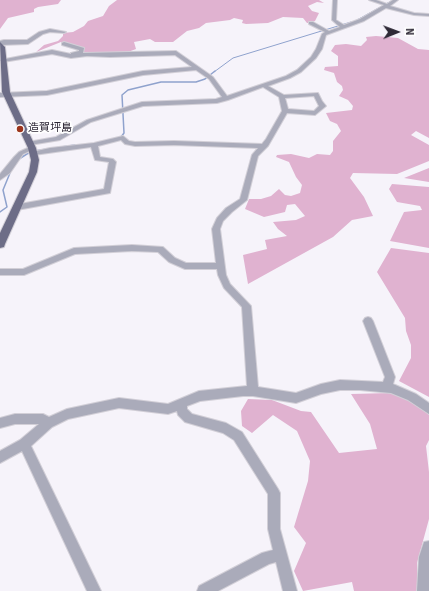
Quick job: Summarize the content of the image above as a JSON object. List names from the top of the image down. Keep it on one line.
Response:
{"places":["造賀坪島"],"north":"right"}
